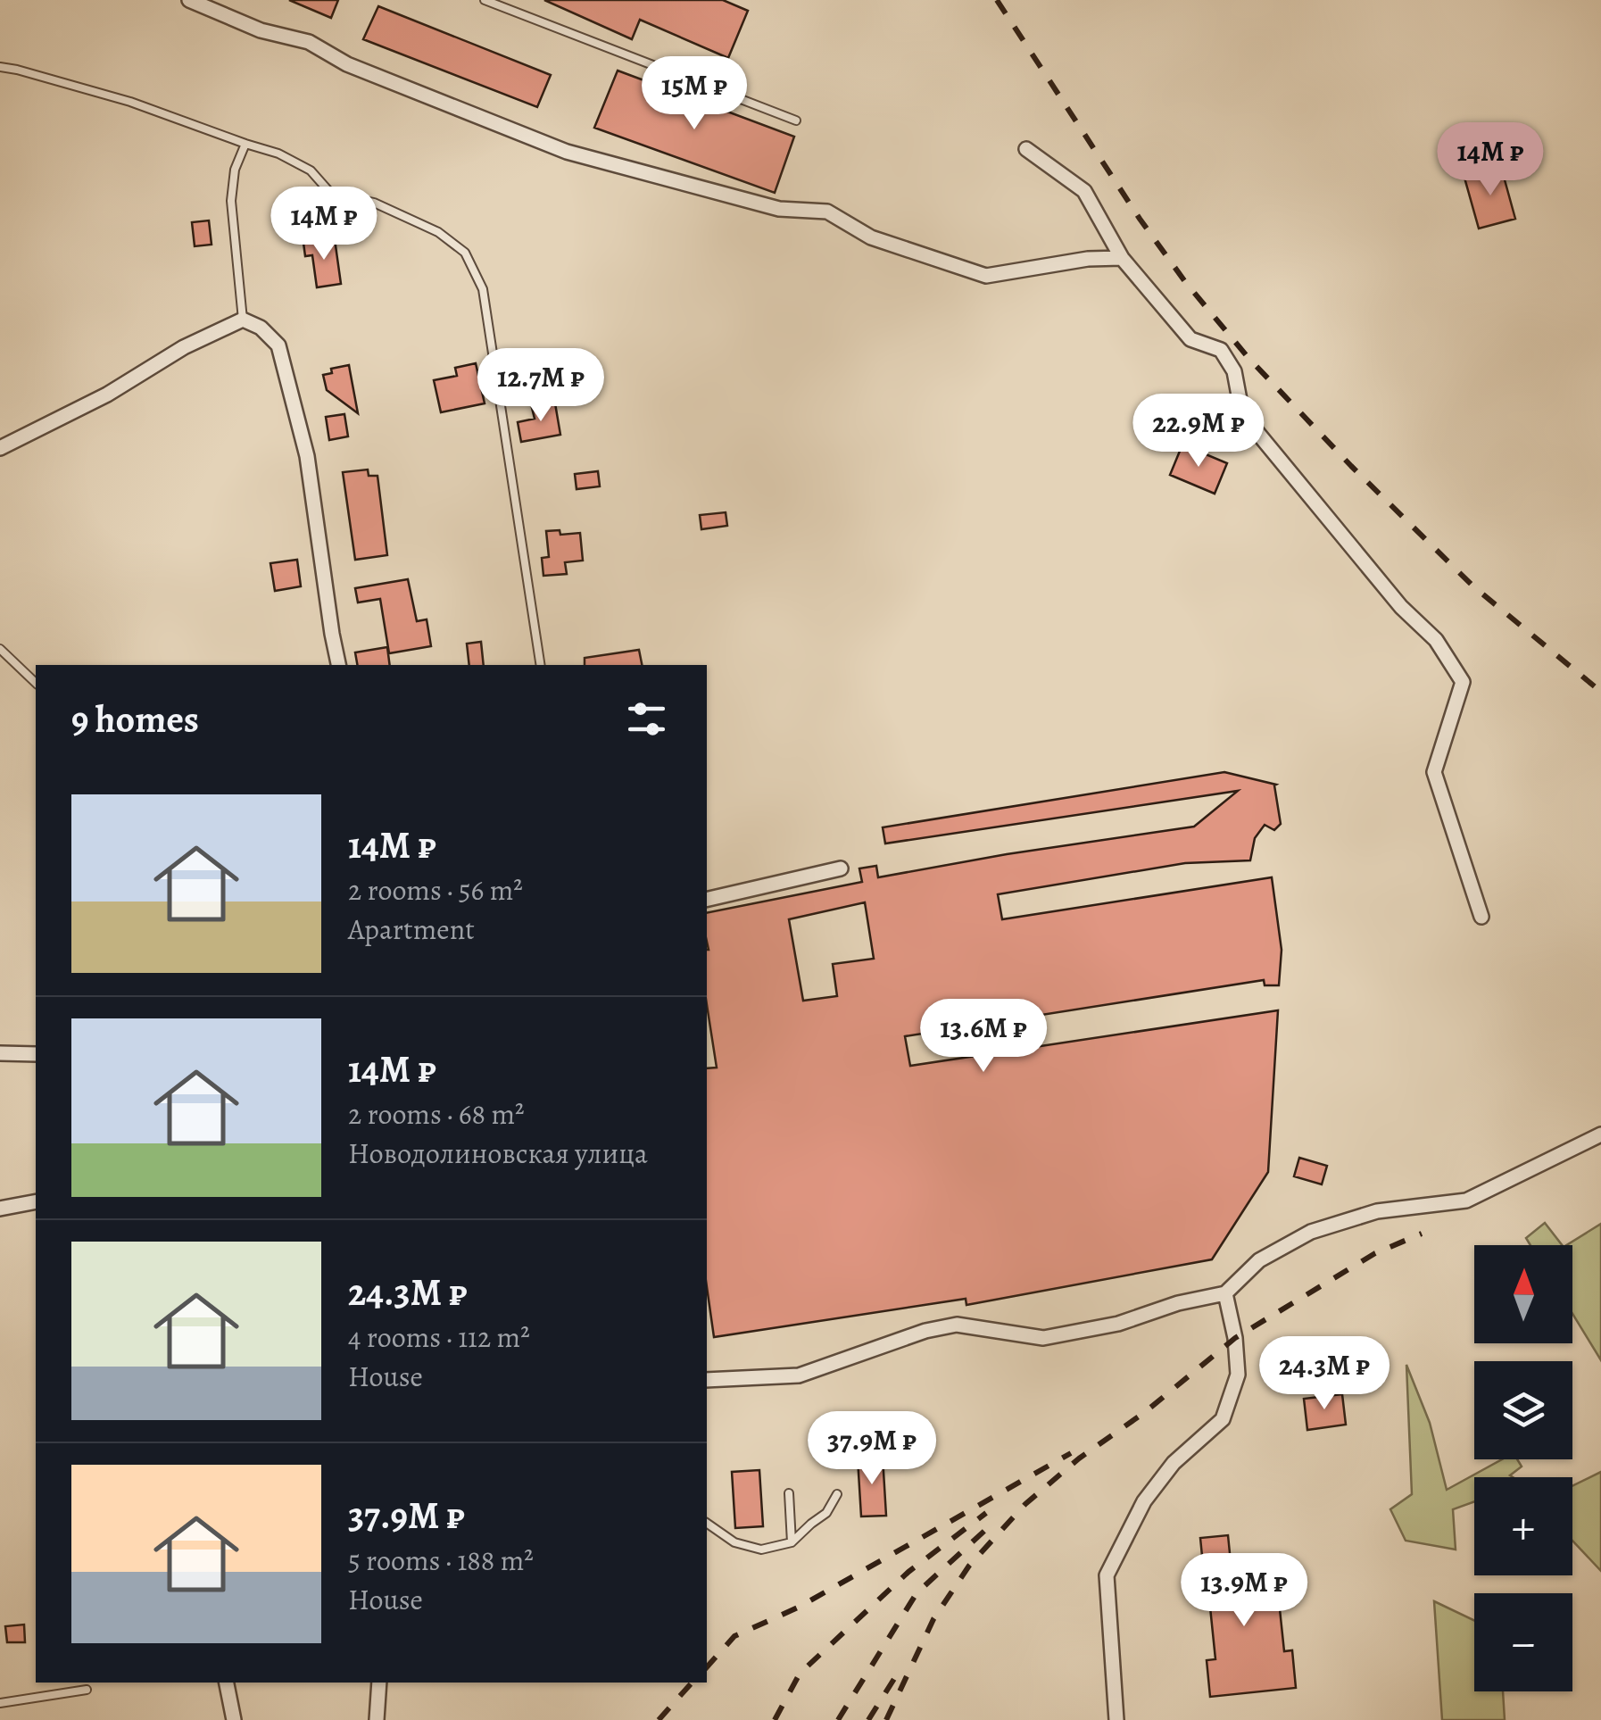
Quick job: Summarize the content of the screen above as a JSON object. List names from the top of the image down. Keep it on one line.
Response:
{"north":"top","page":{"price":["15M ₽","14M ₽","14M ₽","12.7M ₽","22.9M ₽","13.6M ₽","24.3M ₽","37.9M ₽","13.9M ₽"],"heading":"9 homes","list":[{"name":"14M ₽","note":"2 rooms · 56 m² · Apartment"},{"name":"14M ₽","note":"2 rooms · 68 m² · Новодолиновская улица"},{"name":"24.3M ₽","note":"4 rooms · 112 m² · House"},{"name":"37.9M ₽","note":"5 rooms · 188 m² · House"}],"map_buttons":["+","−"]}}
